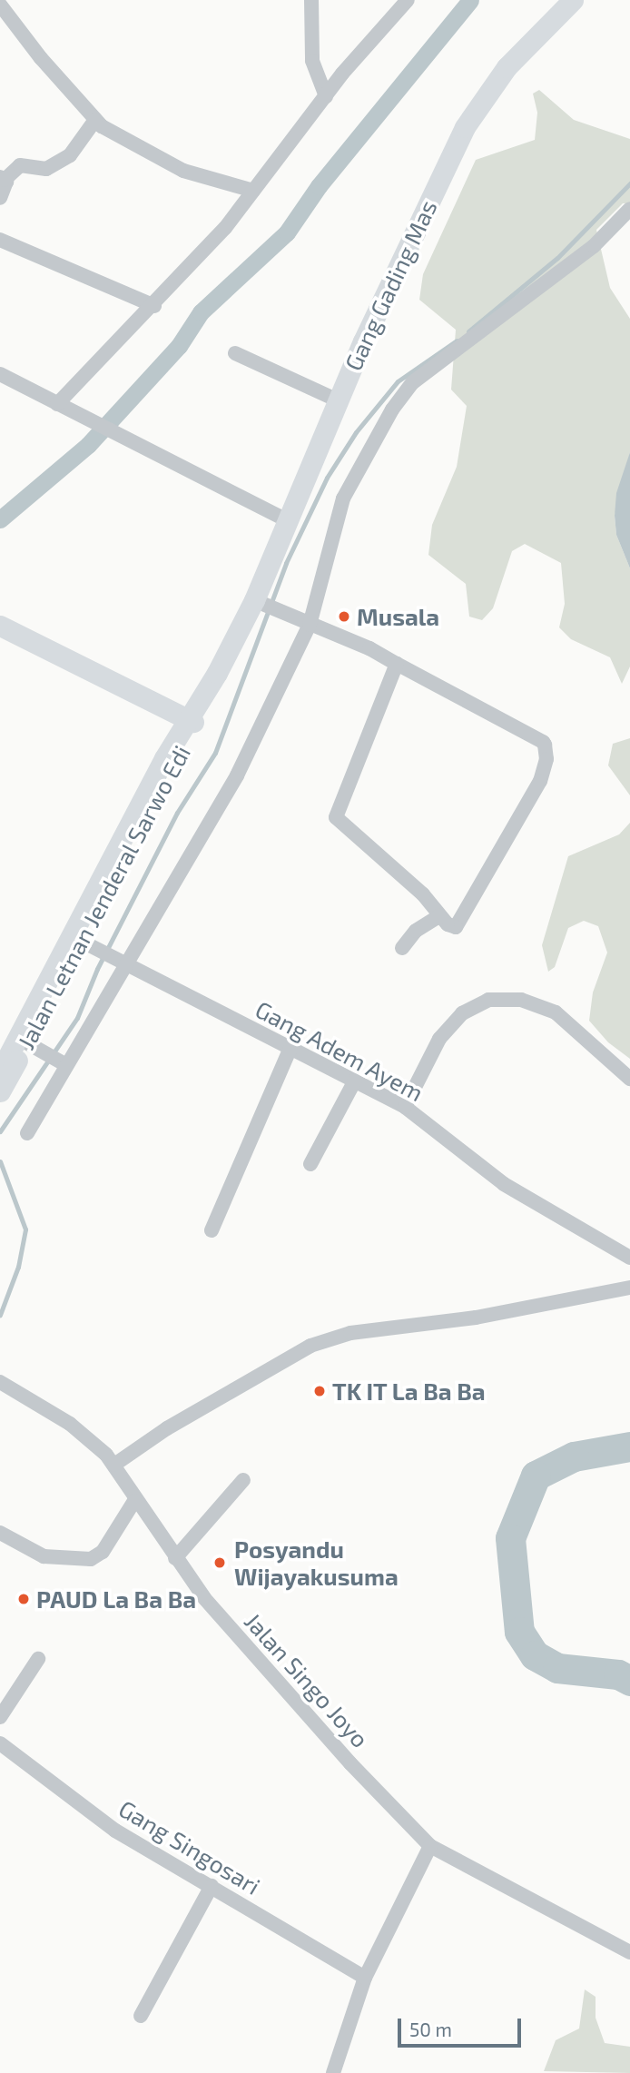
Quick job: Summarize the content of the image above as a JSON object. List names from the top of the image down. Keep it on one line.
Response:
{"streets":{"main road":["Gang Gading Mas","Jalan Letnan Jenderal Sarwo Edi"],"street":["Gang Adem Ayem","Jalan Singo Joyo","Gang Singosari"]},"crossings":[["Gang Gading Mas","Jalan Letnan Jenderal Sarwo Edi"],["Jalan Letnan Jenderal Sarwo Edi","Gang Adem Ayem"]],"places":["Musala","TK IT La Ba Ba","Posyandu Wijayakusuma","PAUD La Ba Ba"],"scale_bar":"50 m"}
